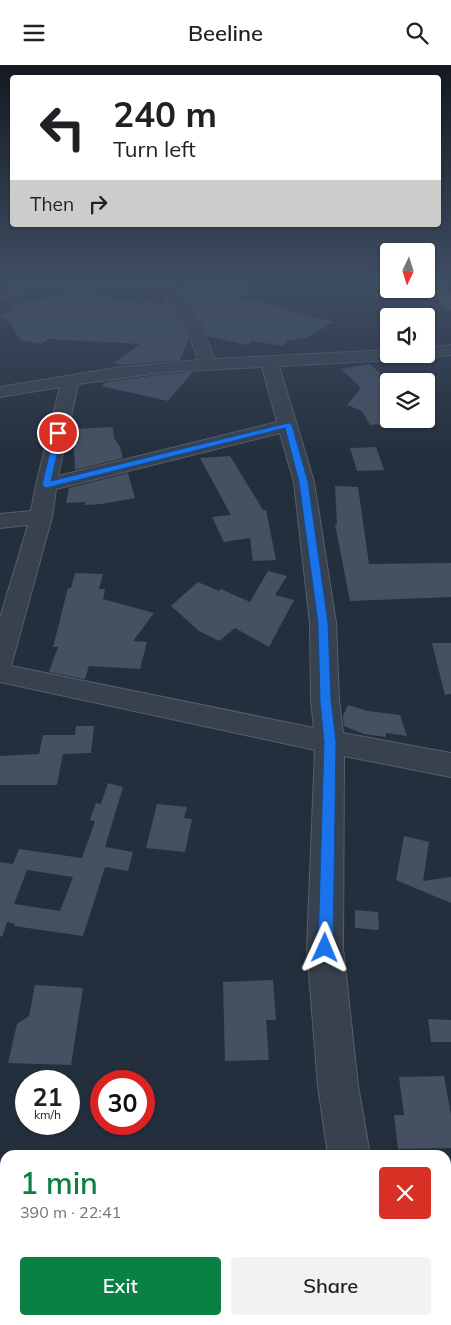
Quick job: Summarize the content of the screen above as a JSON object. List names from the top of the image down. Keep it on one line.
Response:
{"north":"bottom","page":{"header":"Beeline","turn":["240 m","Turn left"],"then":"Then","speed":"21 km/h","limit":"30","heading":["1 min","390 m · 22:41"],"buttons":["Exit","Share"]}}
